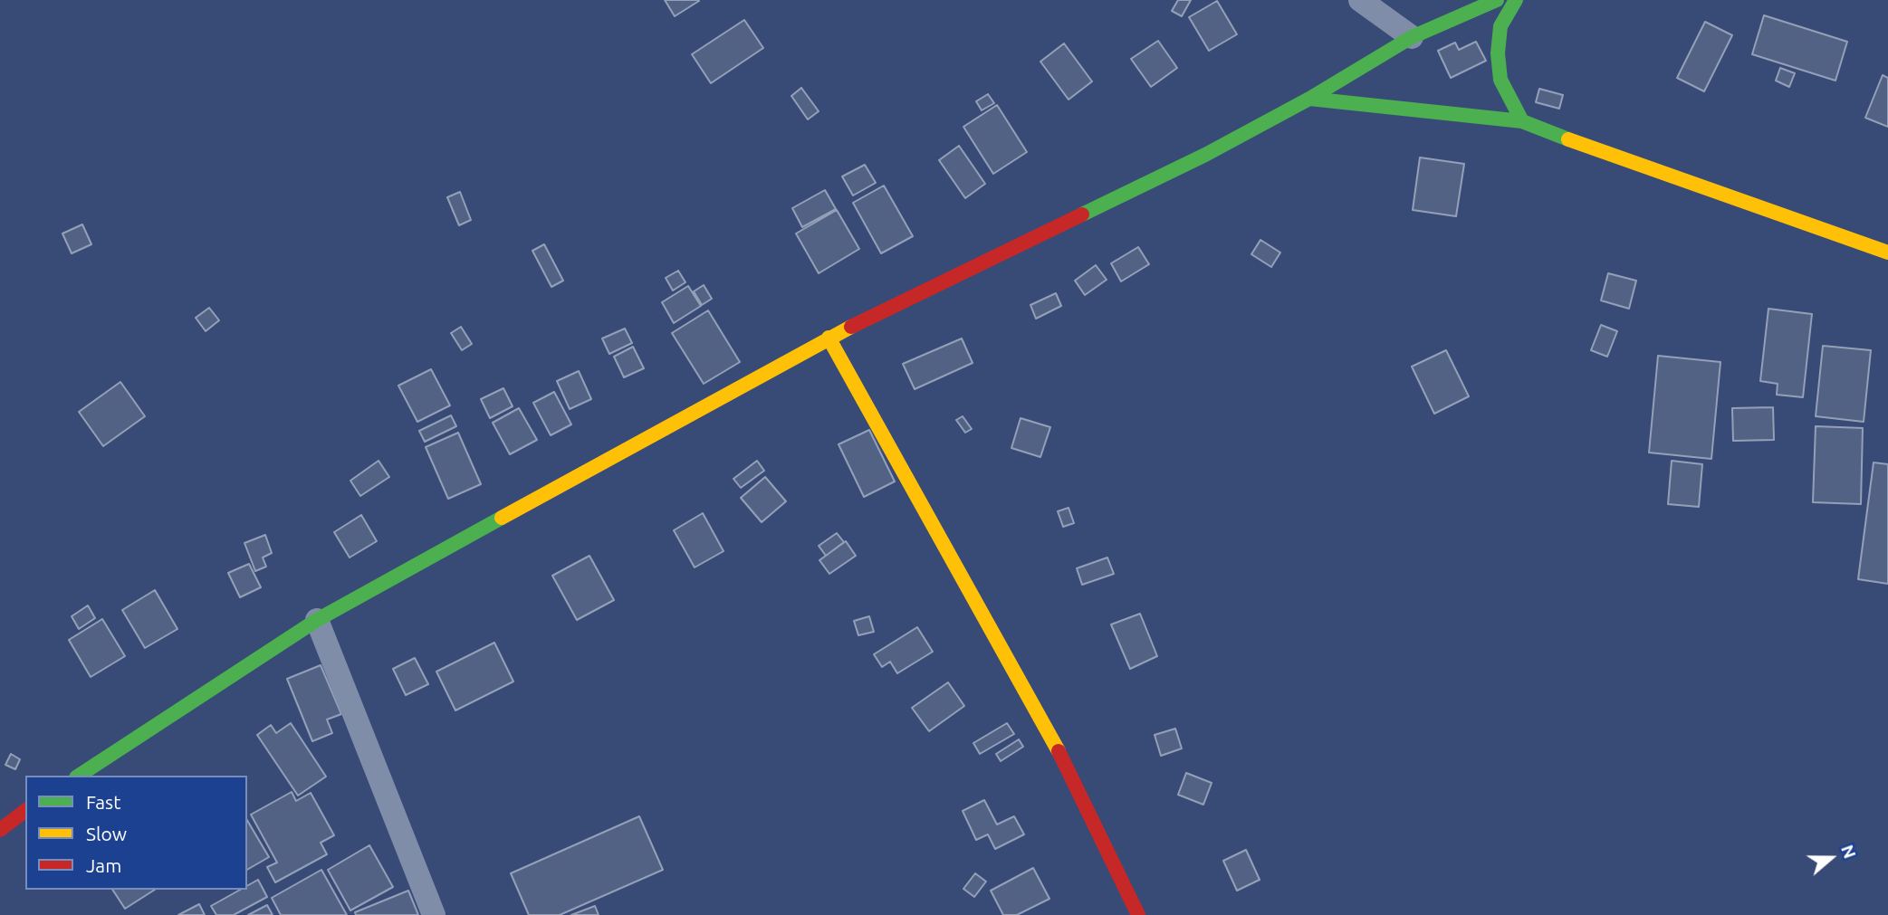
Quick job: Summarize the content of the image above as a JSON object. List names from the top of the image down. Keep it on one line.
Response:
{"legend":["Fast","Slow","Jam"],"north":"right"}
